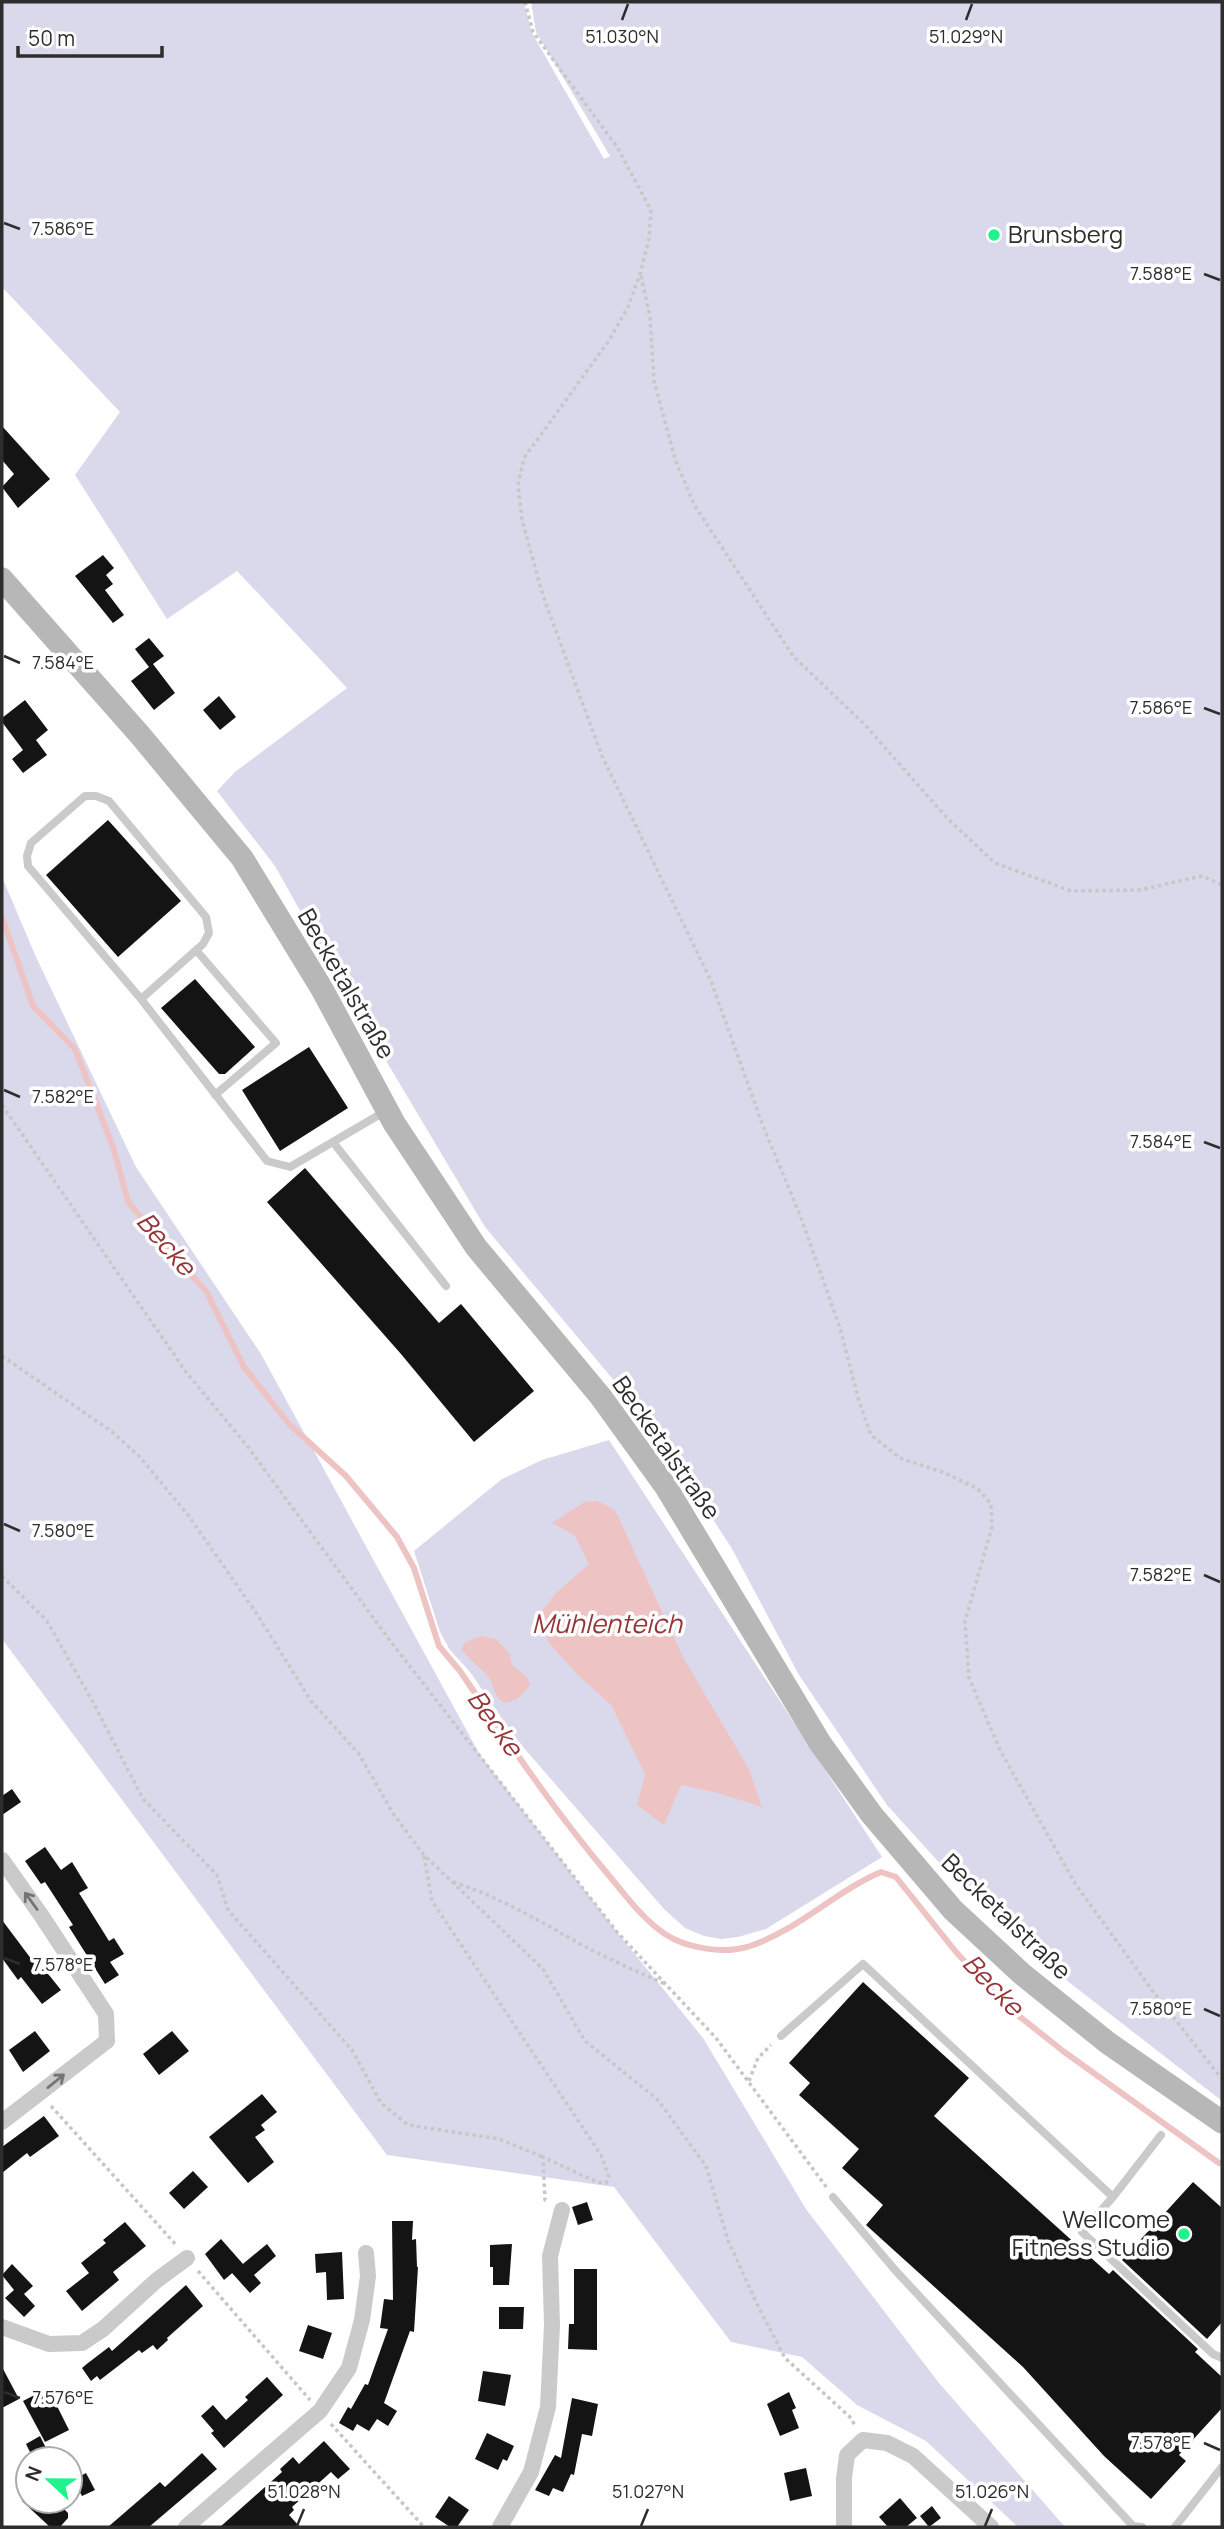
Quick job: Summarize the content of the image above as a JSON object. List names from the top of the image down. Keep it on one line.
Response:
{"streets":{"main road":["Becketalstraße"]},"water":["Becke","Mühlenteich"],"places":["Brunsberg","Wellcome Fitness Studio"],"scale_bar":"50 m","north":"left","coordinates":["51.029°N","51.030°N","7.586°E","7.588°E","7.584°E","7.582°E","7.580°E","7.578°E","7.576°E","51.028°N","51.027°N","51.026°N"]}
